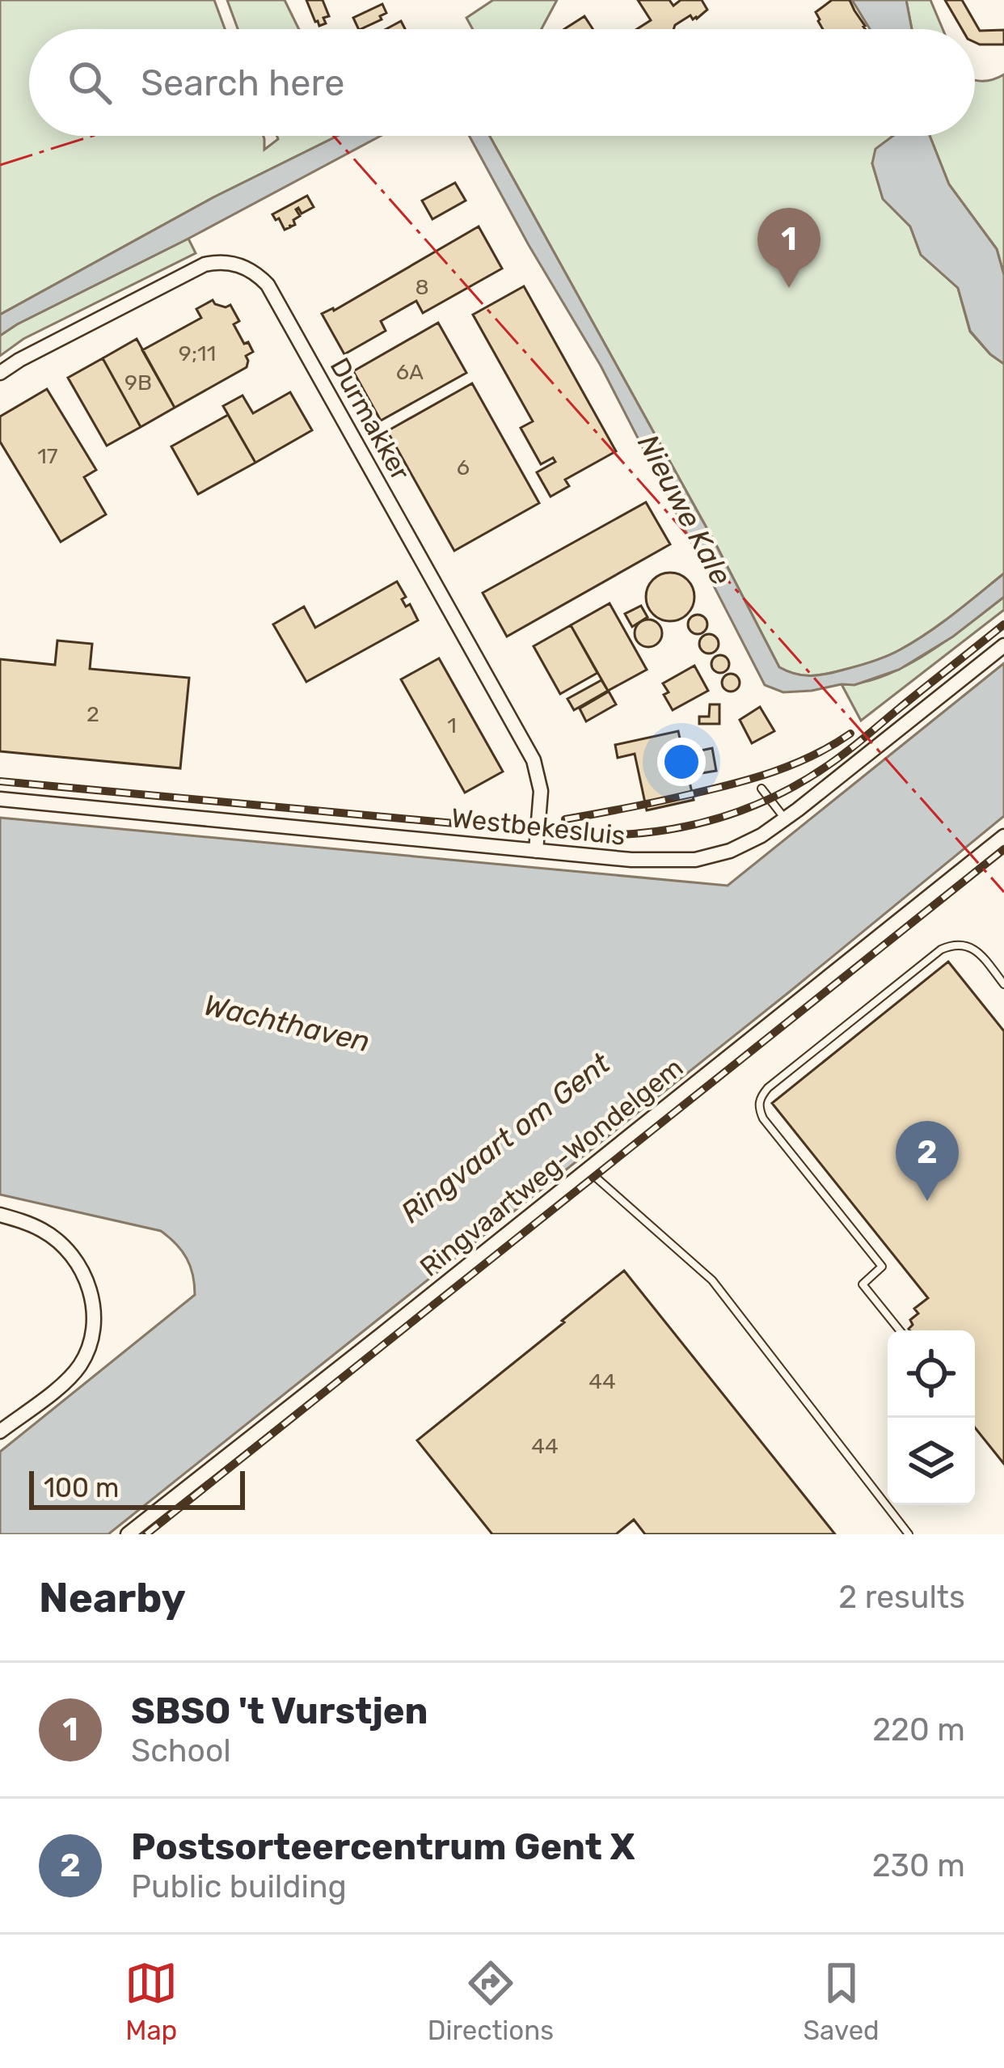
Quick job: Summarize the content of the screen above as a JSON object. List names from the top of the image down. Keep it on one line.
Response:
{"streets":{"street":["Durmakker","Westbekesluis","Ringvaartweg-Wondelgem"]},"crossings":[["Durmakker","Westbekesluis"]],"water":["Nieuwe Kale","Wachthaven","Ringvaart om Gent"],"house_numbers":["8","9;11","6A","9B","17","6","2","1","44","44"],"scale_bar":"100 m","page":{"search":"Search here","pins":["1","2"],"scale":"100 m","heading":["Nearby","2 results"],"list":[{"mark":"1","name":"SBSO 't Vurstjen","note":"School","value":"220 m"},{"mark":"2","name":"Postsorteercentrum Gent X","note":"Public building","value":"230 m"}],"nav":["Map","Directions","Saved"]}}
